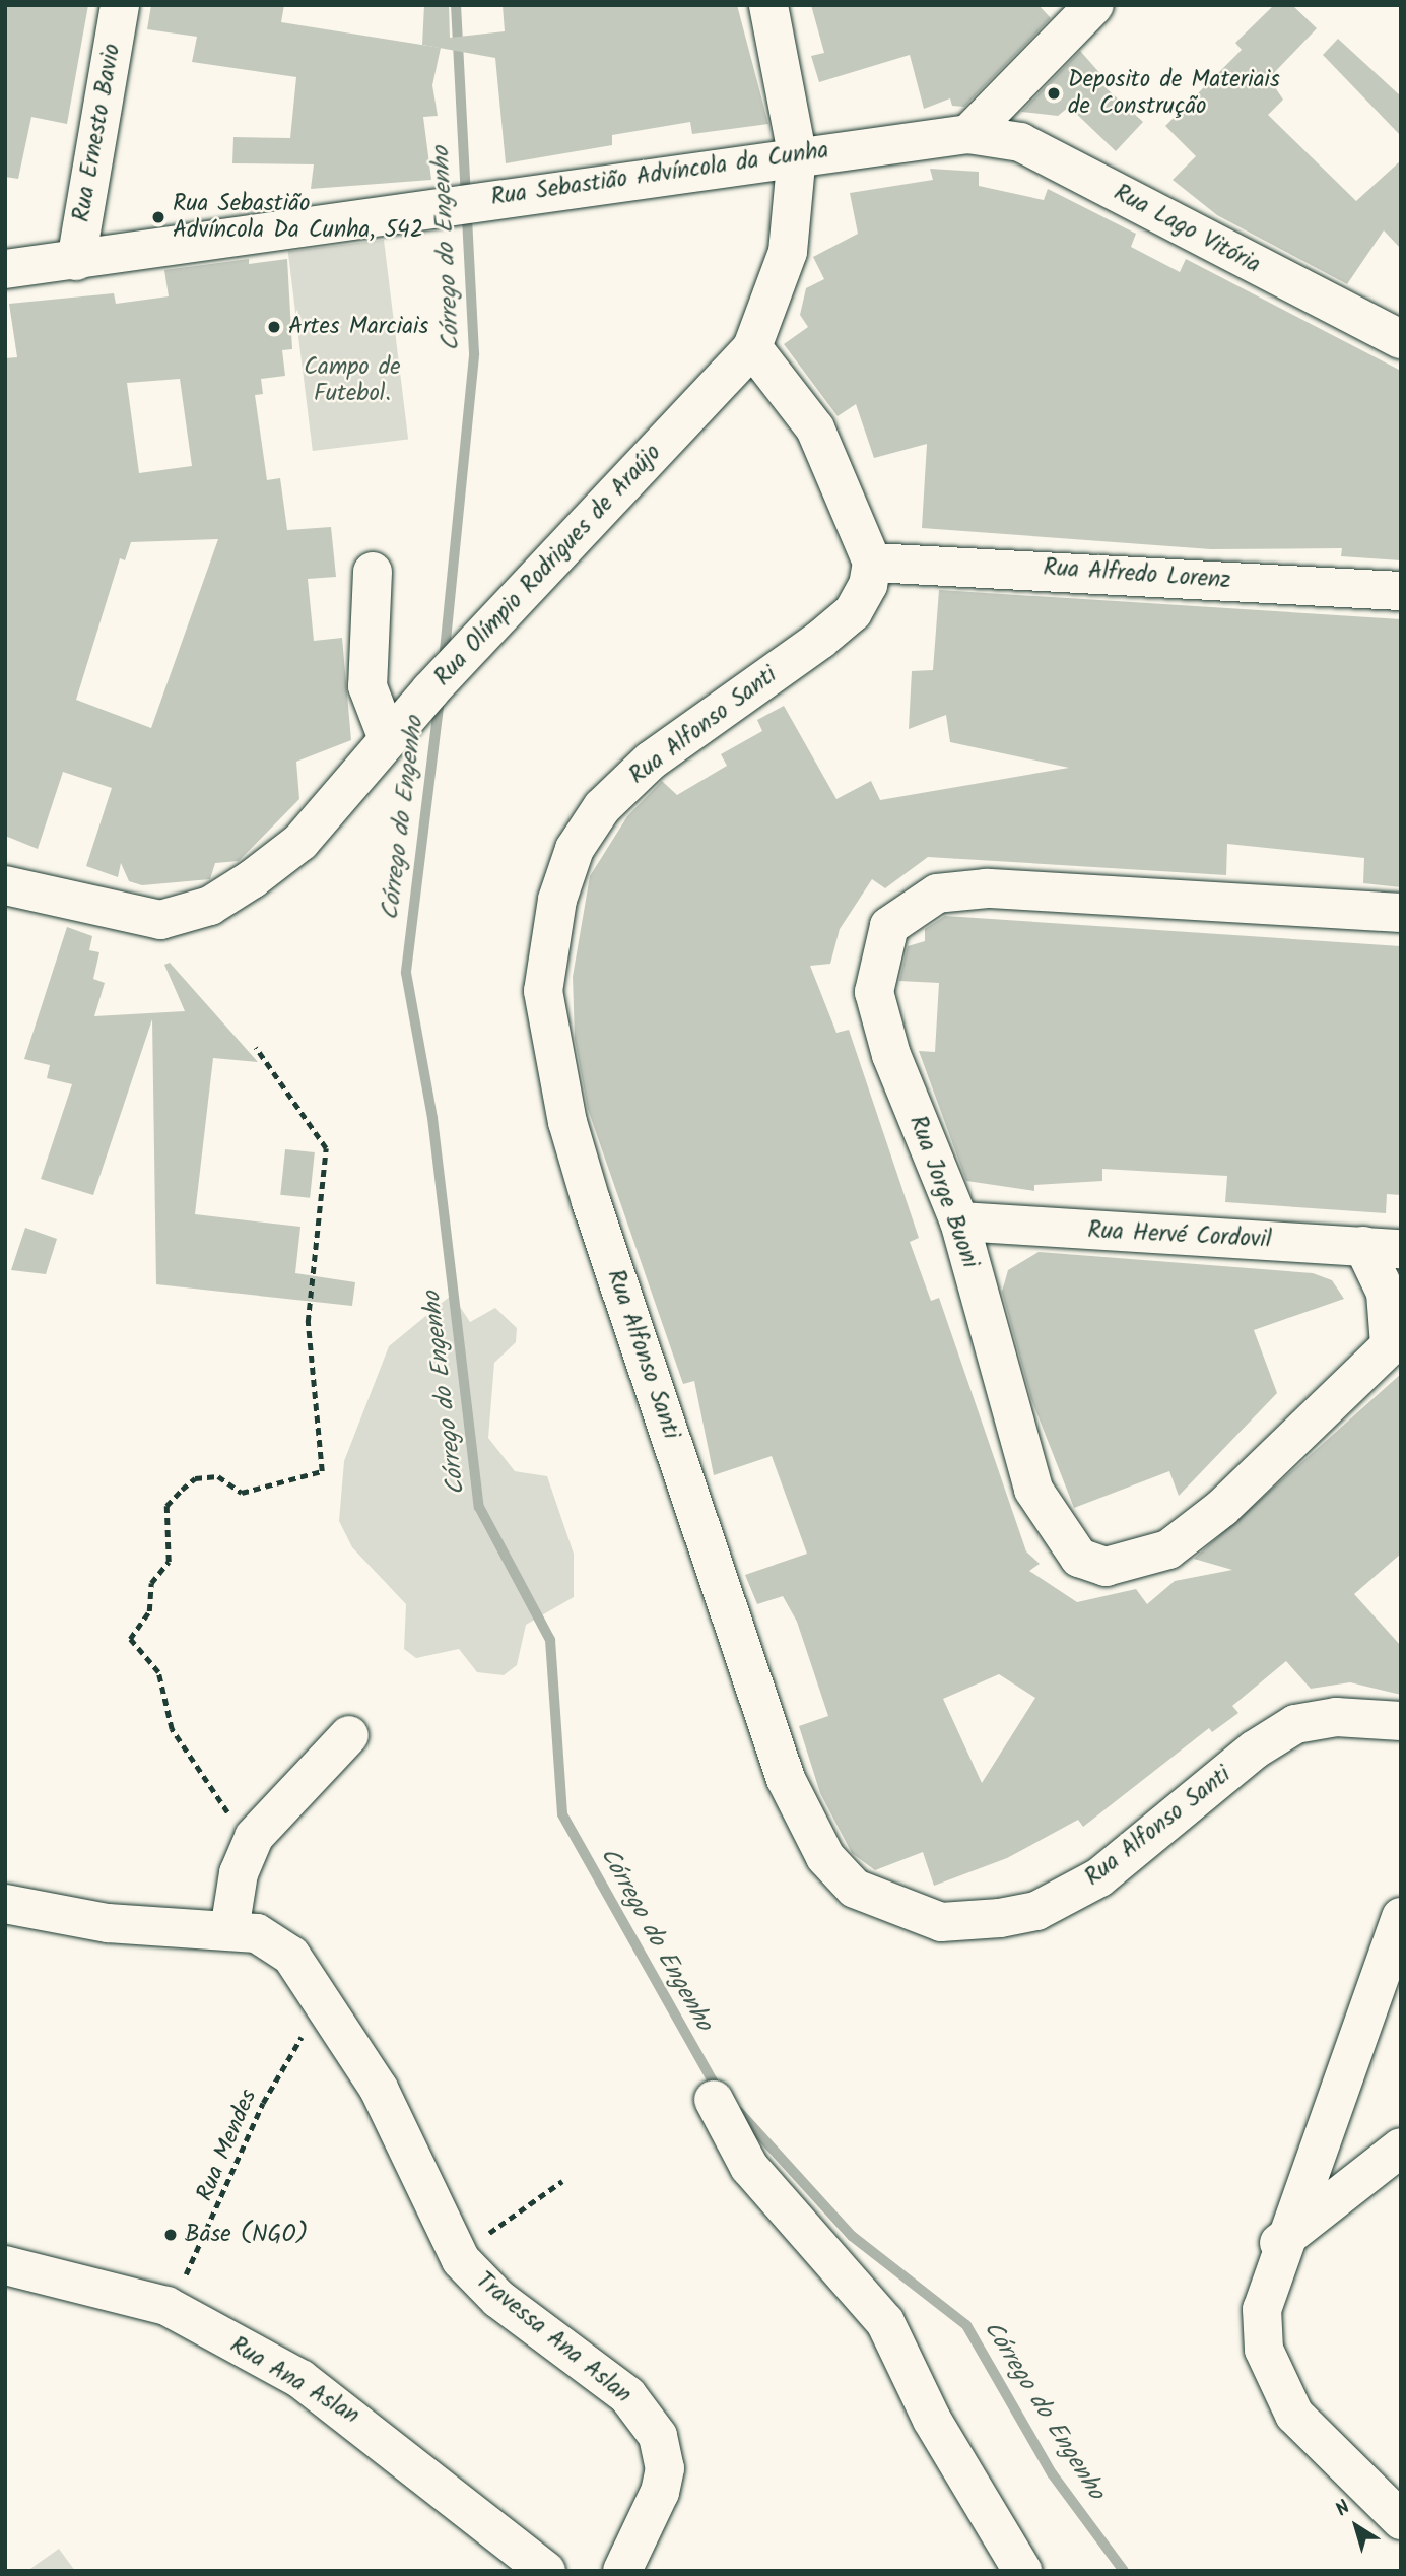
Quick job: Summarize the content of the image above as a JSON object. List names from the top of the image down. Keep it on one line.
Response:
{"streets":{"street":["Rua Ernesto Bavio","Rua Sebastião Advíncola da Cunha","Rua Lago Vitória","Rua Olímpio Rodrigues de Araújo","Rua Alfredo Lorenz","Rua Alfonso Santi","Rua Jorge Buoni","Rua Hervé Cordovil","Travessa Ana Aslan","Rua Ana Aslan"],"path":["Rua Mendes"]},"crossings":[["Rua Ernesto Bavio","Rua Sebastião Advíncola da Cunha"],["Rua Sebastião Advíncola da Cunha","Rua Lago Vitória"],["Rua Sebastião Advíncola da Cunha","Rua Olímpio Rodrigues de Araújo"],["Rua Alfredo Lorenz","Rua Alfonso Santi"],["Rua Jorge Buoni","Rua Hervé Cordovil"],["Rua Mendes","Travessa Ana Aslan"],["Rua Mendes","Rua Ana Aslan"]],"water":["Córrego do Engenho"],"parks":["Campo de Futebol."],"places":["Deposito de Materiais de Construção","Rua Sebastião Advíncola Da Cunha, 542","Artes Marciais","Base (NGO)"],"north":"top left"}
